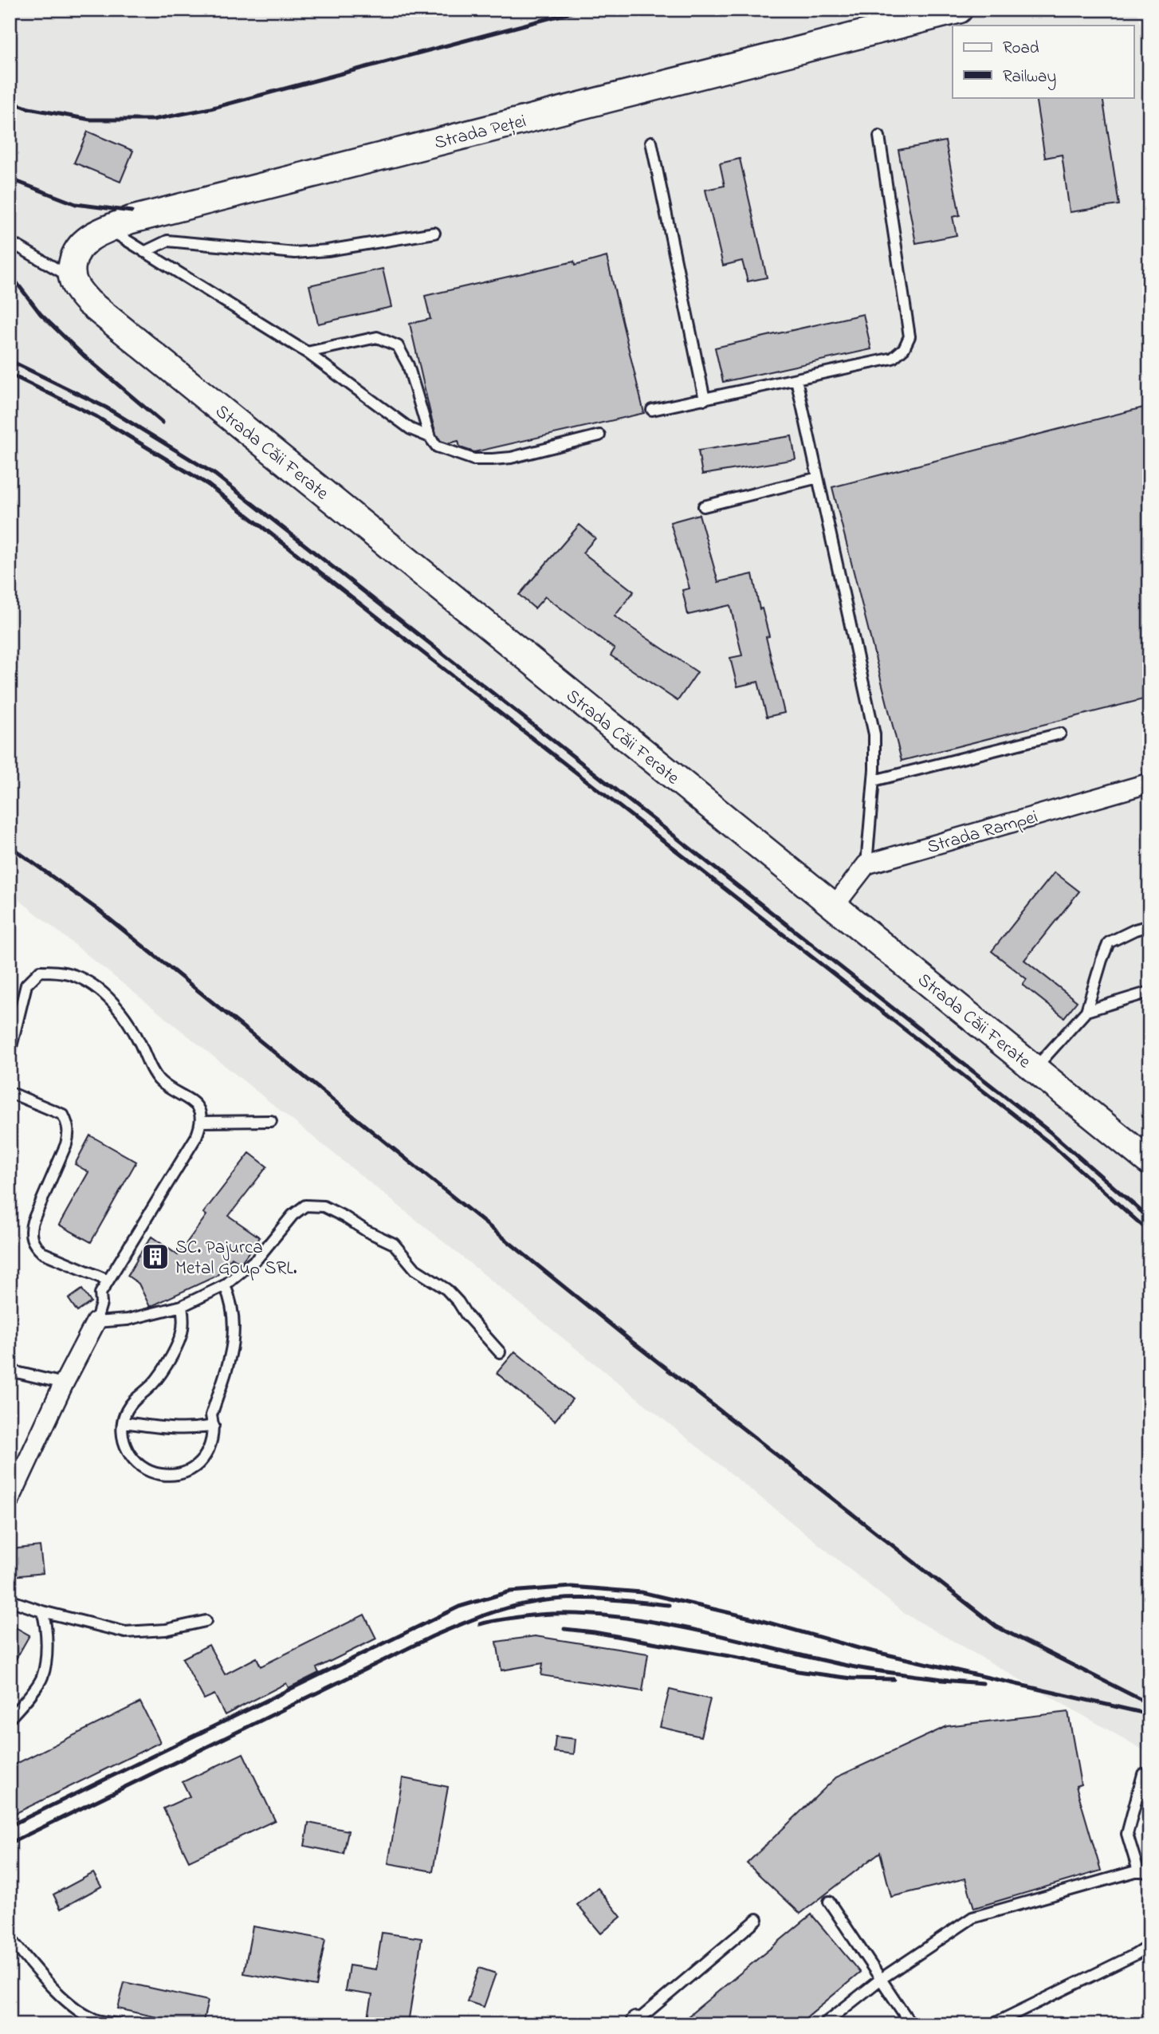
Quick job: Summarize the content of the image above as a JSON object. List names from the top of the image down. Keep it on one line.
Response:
{"streets":{"street":["Strada Peței","Strada Căii Ferate","Strada Rampei"]},"crossings":[["Strada Peței","Strada Căii Ferate"]],"places":{"building":["SC. Pajurca Metal Goup SRL."]},"legend":["Road","Railway"]}
